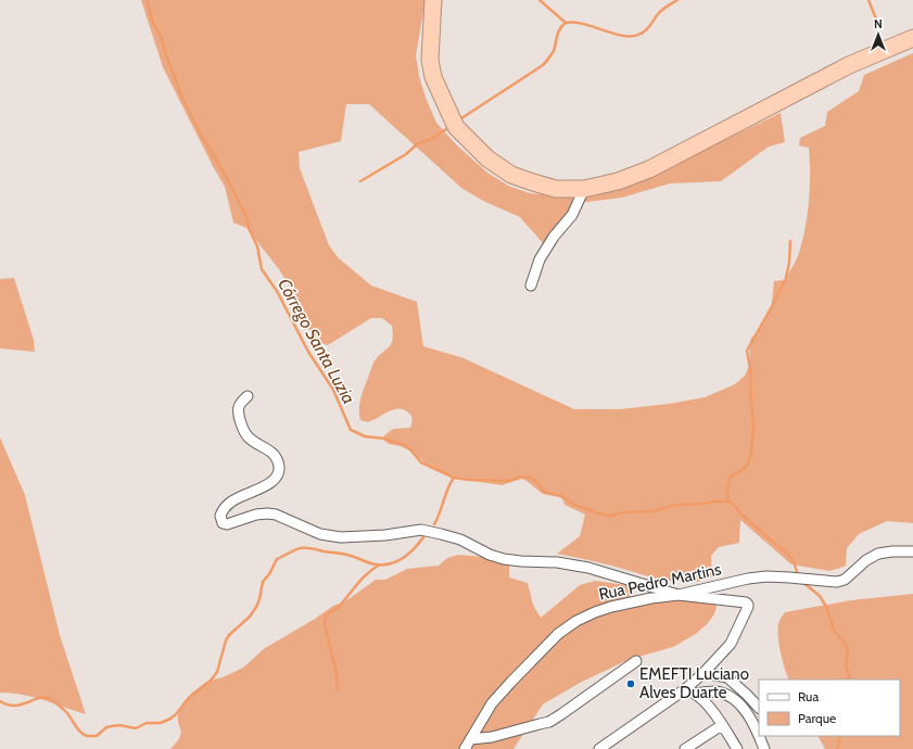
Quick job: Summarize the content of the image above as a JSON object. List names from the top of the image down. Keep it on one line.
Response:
{"streets":{"street":["Rua Pedro Martins"]},"water":["Córrego Santa Luzia"],"places":["EMEFTI Luciano Alves Duarte"],"legend":["Rua","Parque"],"north":"top"}
